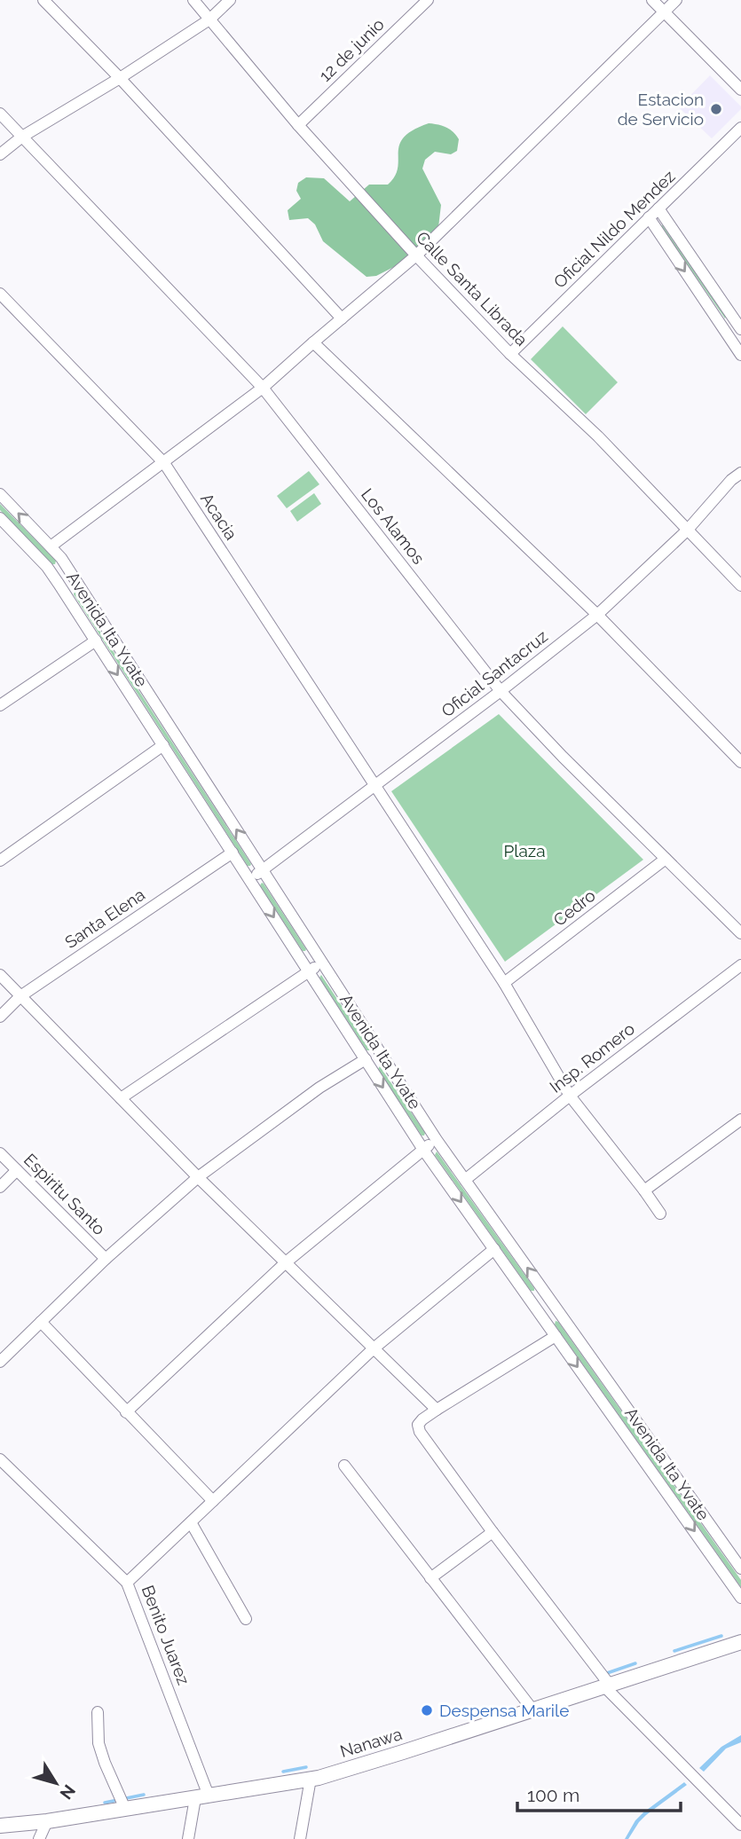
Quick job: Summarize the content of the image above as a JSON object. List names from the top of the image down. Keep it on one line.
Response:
{"streets":{"main road":["Nanawa"],"street":["12 de junio","Oficial Nildo Mendez","Calle Santa Librada","Acacia","Los Alamos","Avenida Ita Yvate","Oficial Santacruz","Cedro","Santa Elena","Insp. Romero","Espiritu Santo","Benito Juarez"]},"crossings":[["12 de junio","Calle Santa Librada"],["Oficial Nildo Mendez","Calle Santa Librada"],["Calle Santa Librada","Oficial Santacruz"],["Acacia","Oficial Santacruz"],["Acacia","Cedro"],["Acacia","Insp. Romero"],["Los Alamos","Oficial Santacruz"],["Los Alamos","Cedro"],["Avenida Ita Yvate","Oficial Santacruz"],["Avenida Ita Yvate","Santa Elena"],["Avenida Ita Yvate","Insp. Romero"],["Benito Juarez","Nanawa"]],"parks":["Plaza"],"places":["Estacion de Servicio","Despensa Marile"],"scale_bar":"100 m","north":"bottom right"}
